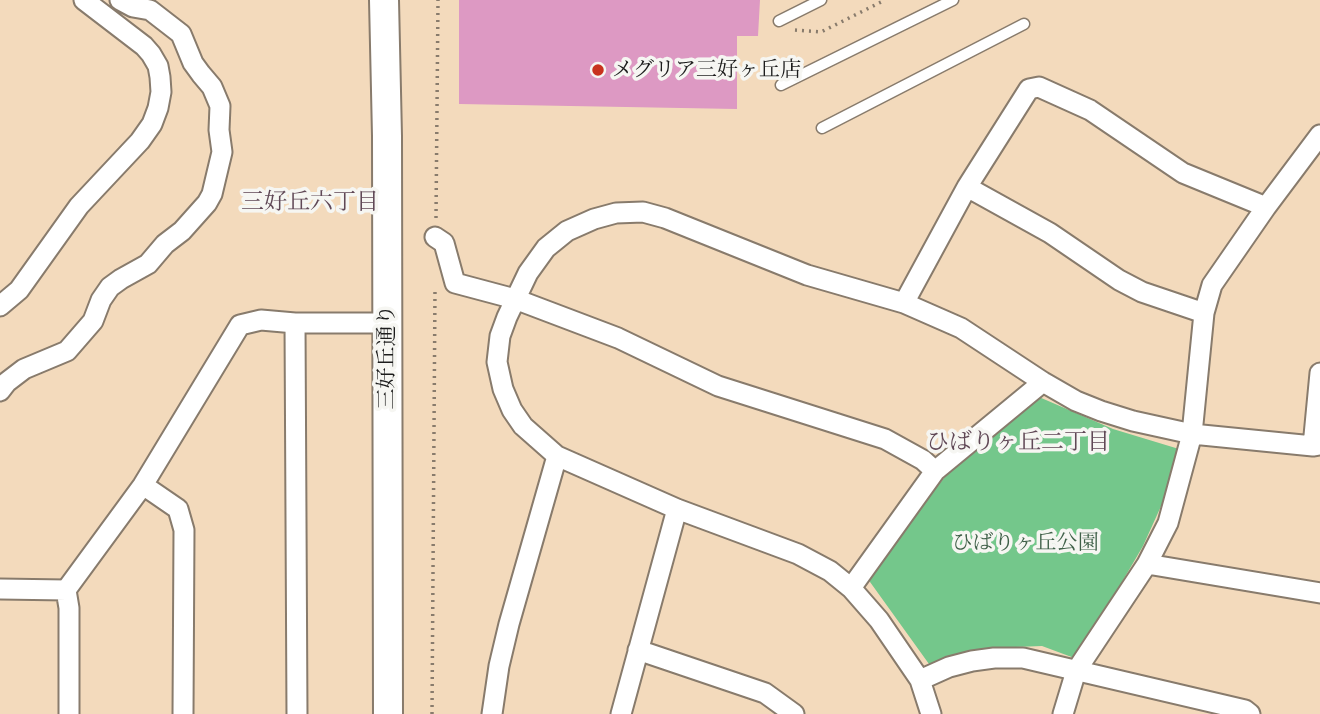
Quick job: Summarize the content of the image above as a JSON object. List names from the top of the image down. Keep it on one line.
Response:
{"streets":{"street":["三好丘通り"]},"districts":["三好丘六丁目","ひばりヶ丘二丁目"],"parks":["ひばりヶ丘公園"],"places":["メグリア三好ヶ丘店"]}
